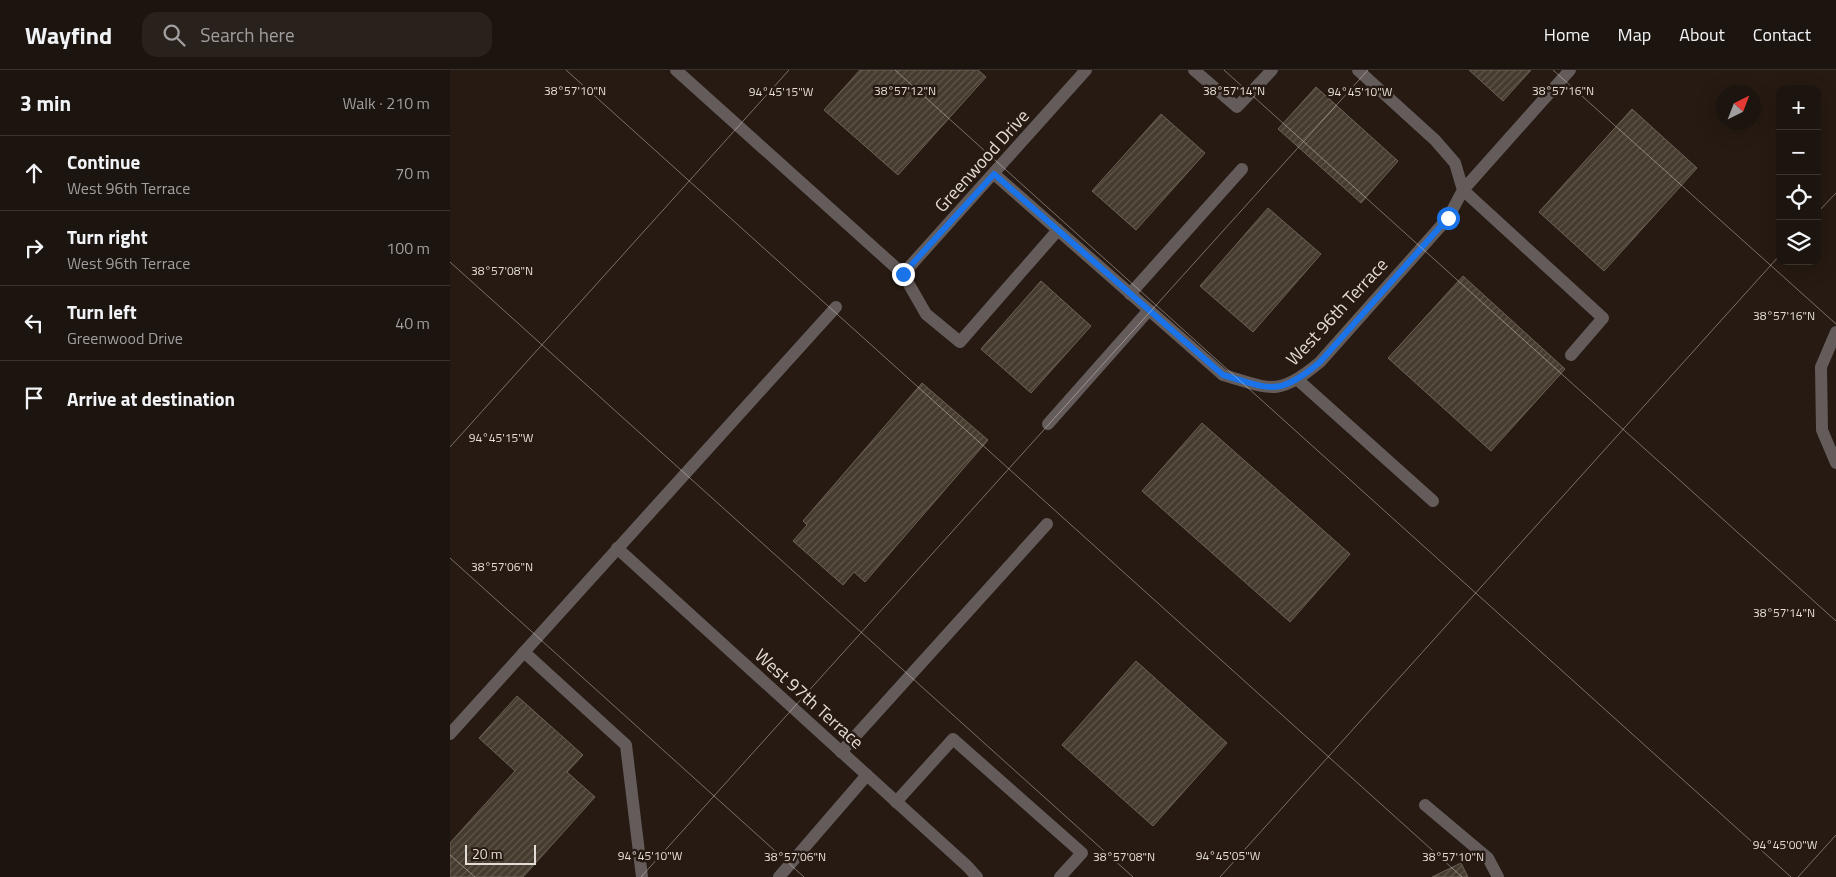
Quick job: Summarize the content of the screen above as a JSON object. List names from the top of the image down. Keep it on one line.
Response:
{"streets":{"street":["Greenwood Drive","West 96th Terrace","West 97th Terrace"]},"crossings":[["Greenwood Drive","West 96th Terrace"]],"scale_bar":"20 m","north":"top right","page":{"header":"Wayfind","search":"Search here","nav":["Home","Map","About","Contact"],"heading":["3 min","Walk · 210 m"],"map_buttons":["+","−"],"list":[["Continue","West 96th Terrace","70 m"],["Turn right","West 96th Terrace","100 m"],["Turn left","Greenwood Drive","40 m"],"Arrive at destination"],"scale":"20 m"},"coordinates":["38°57'10\"N","38°57'12\"N","38°57'14\"N","38°57'16\"N","94°45'15\"W","94°45'10\"W","38°57'08\"N","38°57'06\"N","94°45'00\"W","94°45'05\"W"]}
